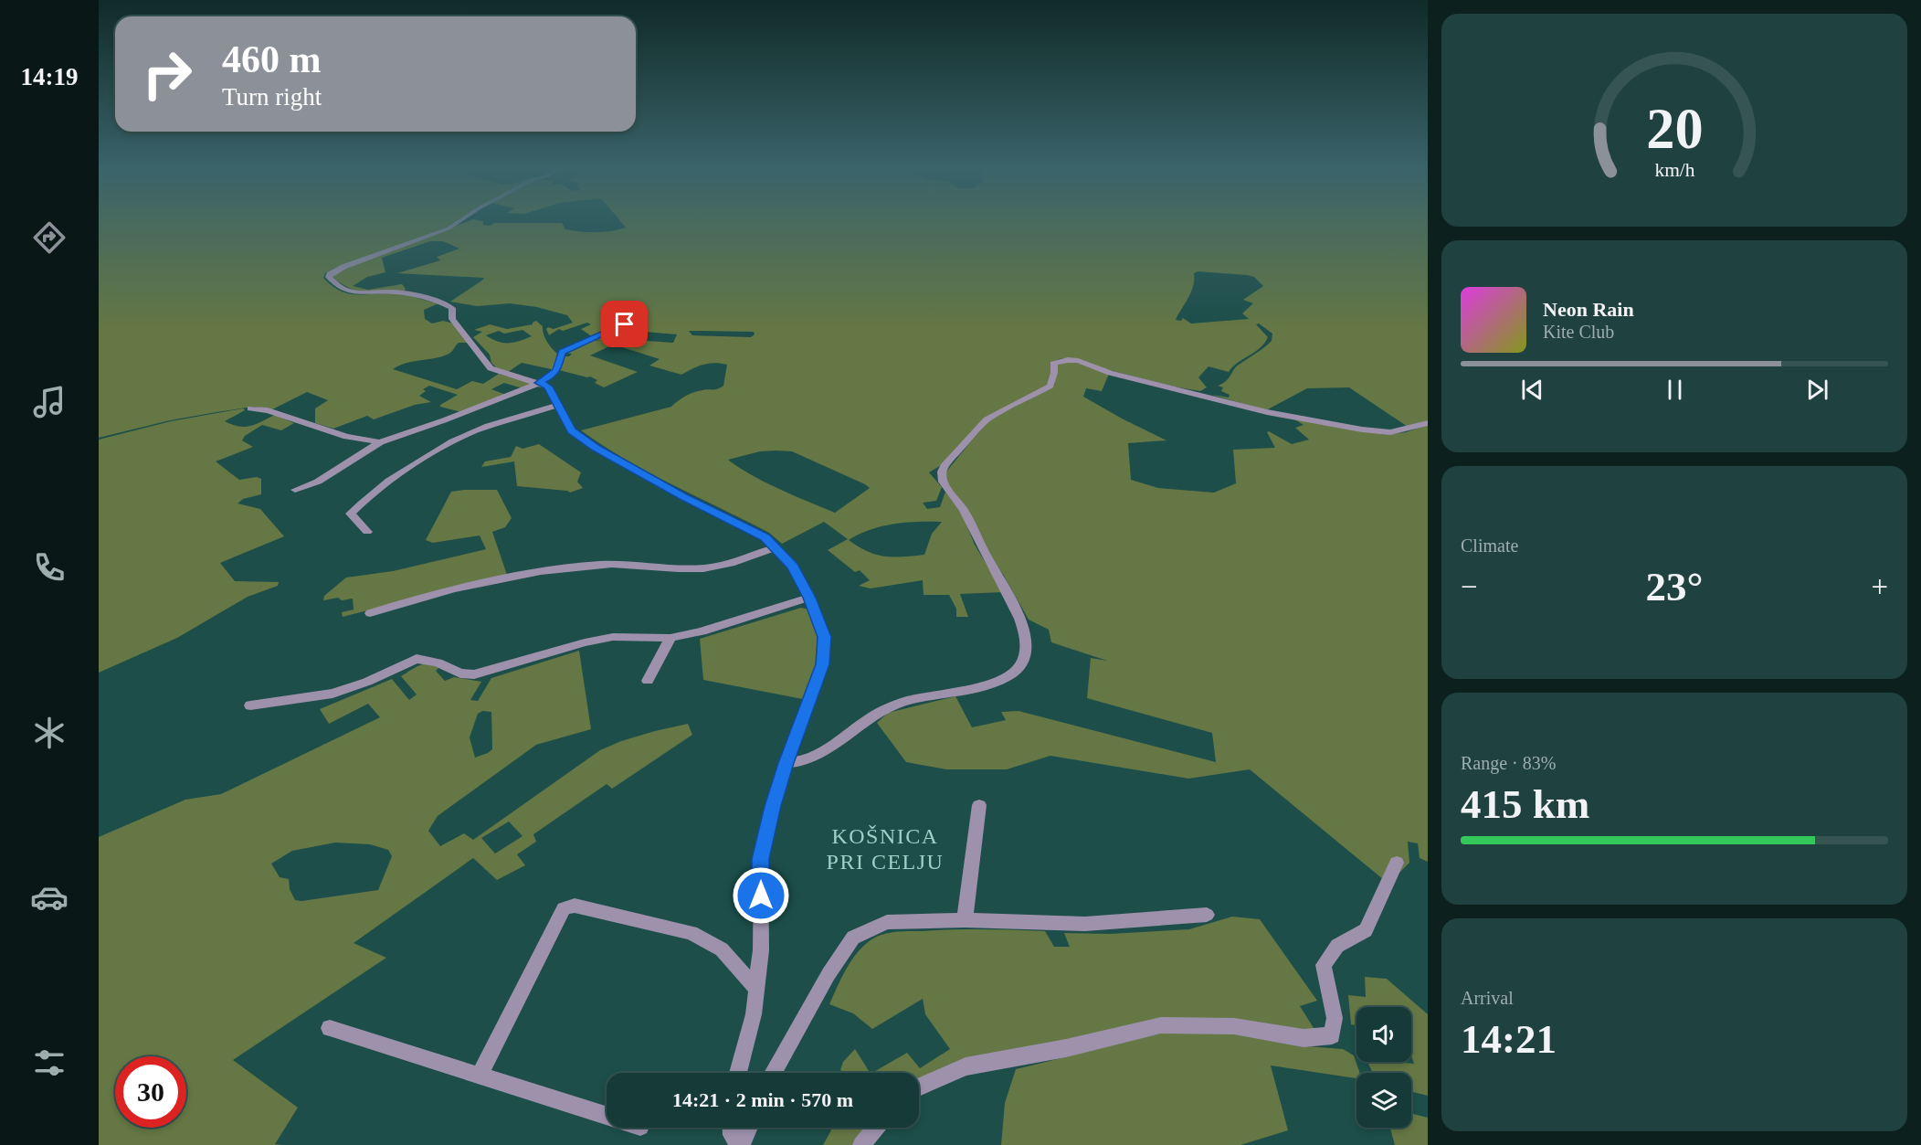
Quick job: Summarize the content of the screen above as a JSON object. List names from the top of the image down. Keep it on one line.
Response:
{"districts":["KOŠNICA PRI CELJU"],"page":{"tabs":"14:19","turn":["460 m","Turn right"],"song":["Neon Rain","Kite Club"],"tile":["Climate",["Range · 83%","415 km"],["Arrival","14:21"]],"heat":["−","23°","+"],"limit":"30","trip":"14:21 · 2 min · 570 m","gauge":["20","km/h"]}}
